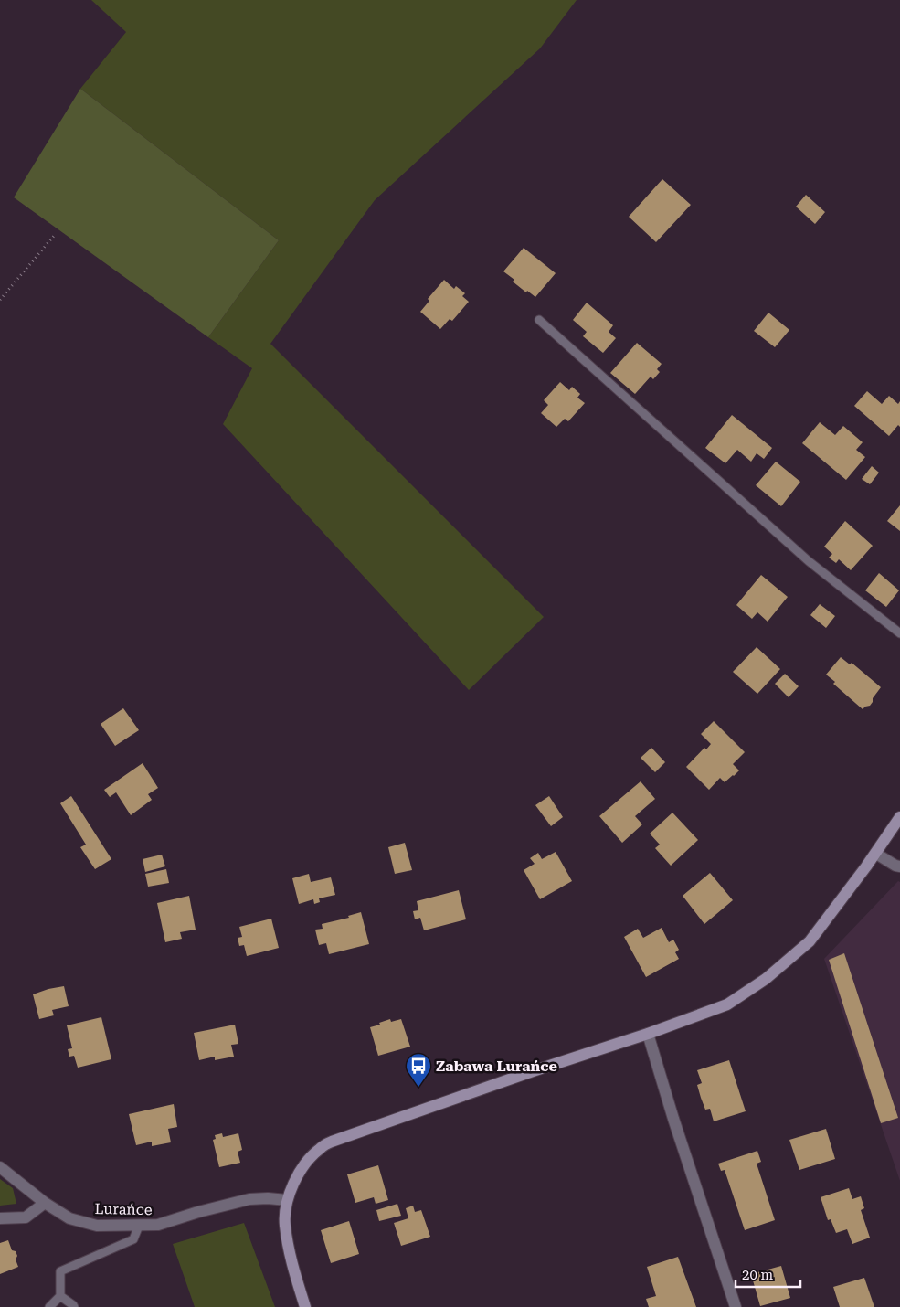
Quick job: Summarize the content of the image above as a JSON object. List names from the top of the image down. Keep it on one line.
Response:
{"streets":{"street":["Lurańce"]},"places":{"bus stop":["Zabawa Lurańce"]},"scale_bar":"20 m"}
